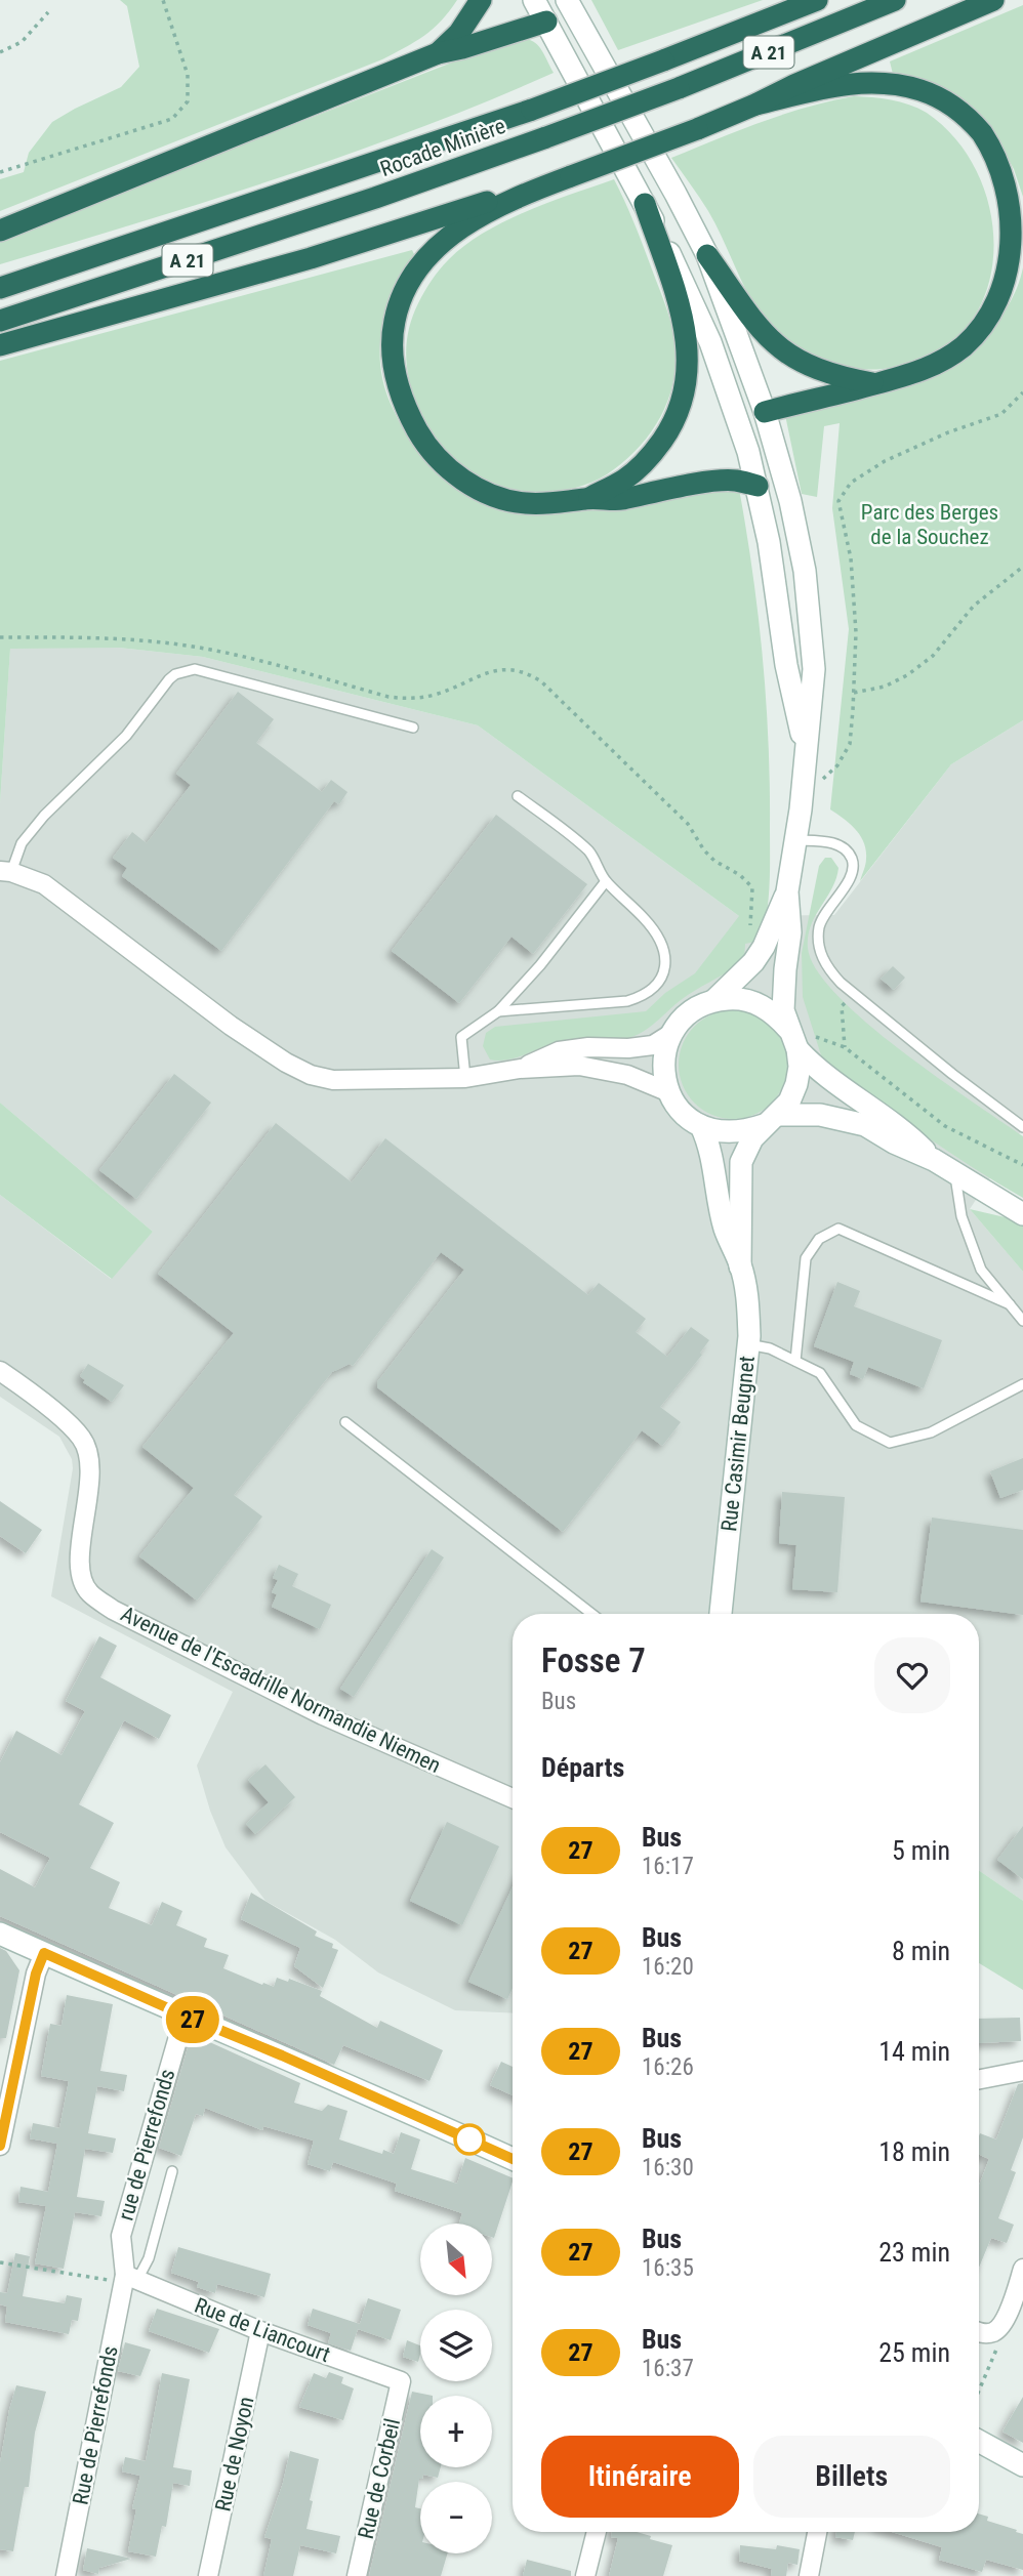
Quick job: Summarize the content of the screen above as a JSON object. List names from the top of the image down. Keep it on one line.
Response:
{"streets":{"highway":["A 21","Rocade Minière"],"main road":["Rue Casimir Beugnet"],"street":["Avenue de l'Escadrille Normandie Niemen","rue de Pierrefonds","Rue de Liancourt","Rue de Pierrefonds","Rue de Noyon","Rue de Corbeil"]},"crossings":[["rue de Pierrefonds","Rue de Liancourt"],["rue de Pierrefonds","Rue de Pierrefonds"],["Rue de Liancourt","Rue de Pierrefonds"],["Rue de Liancourt","Rue de Noyon"],["Rue de Liancourt","Rue de Corbeil"]],"parks":["Parc des Berges de la Souchez"],"lines":["bus line 27"],"north":"bottom right","page":{"on_map":"27","heading":[["Fosse 7","Bus"],"Départs"],"list":[{"mark":"27","name":"Bus","note":"16:17","value":"5 min"},{"mark":"27","name":"Bus","note":"16:20","value":"8 min"},{"mark":"27","name":"Bus","note":"16:26","value":"14 min"},{"mark":"27","name":"Bus","note":"16:30","value":"18 min"},{"mark":"27","name":"Bus","note":"16:35","value":"23 min"},{"mark":"27","name":"Bus","note":"16:37","value":"25 min"}],"map_buttons":["+","−"],"buttons":["Itinéraire","Billets"]}}
